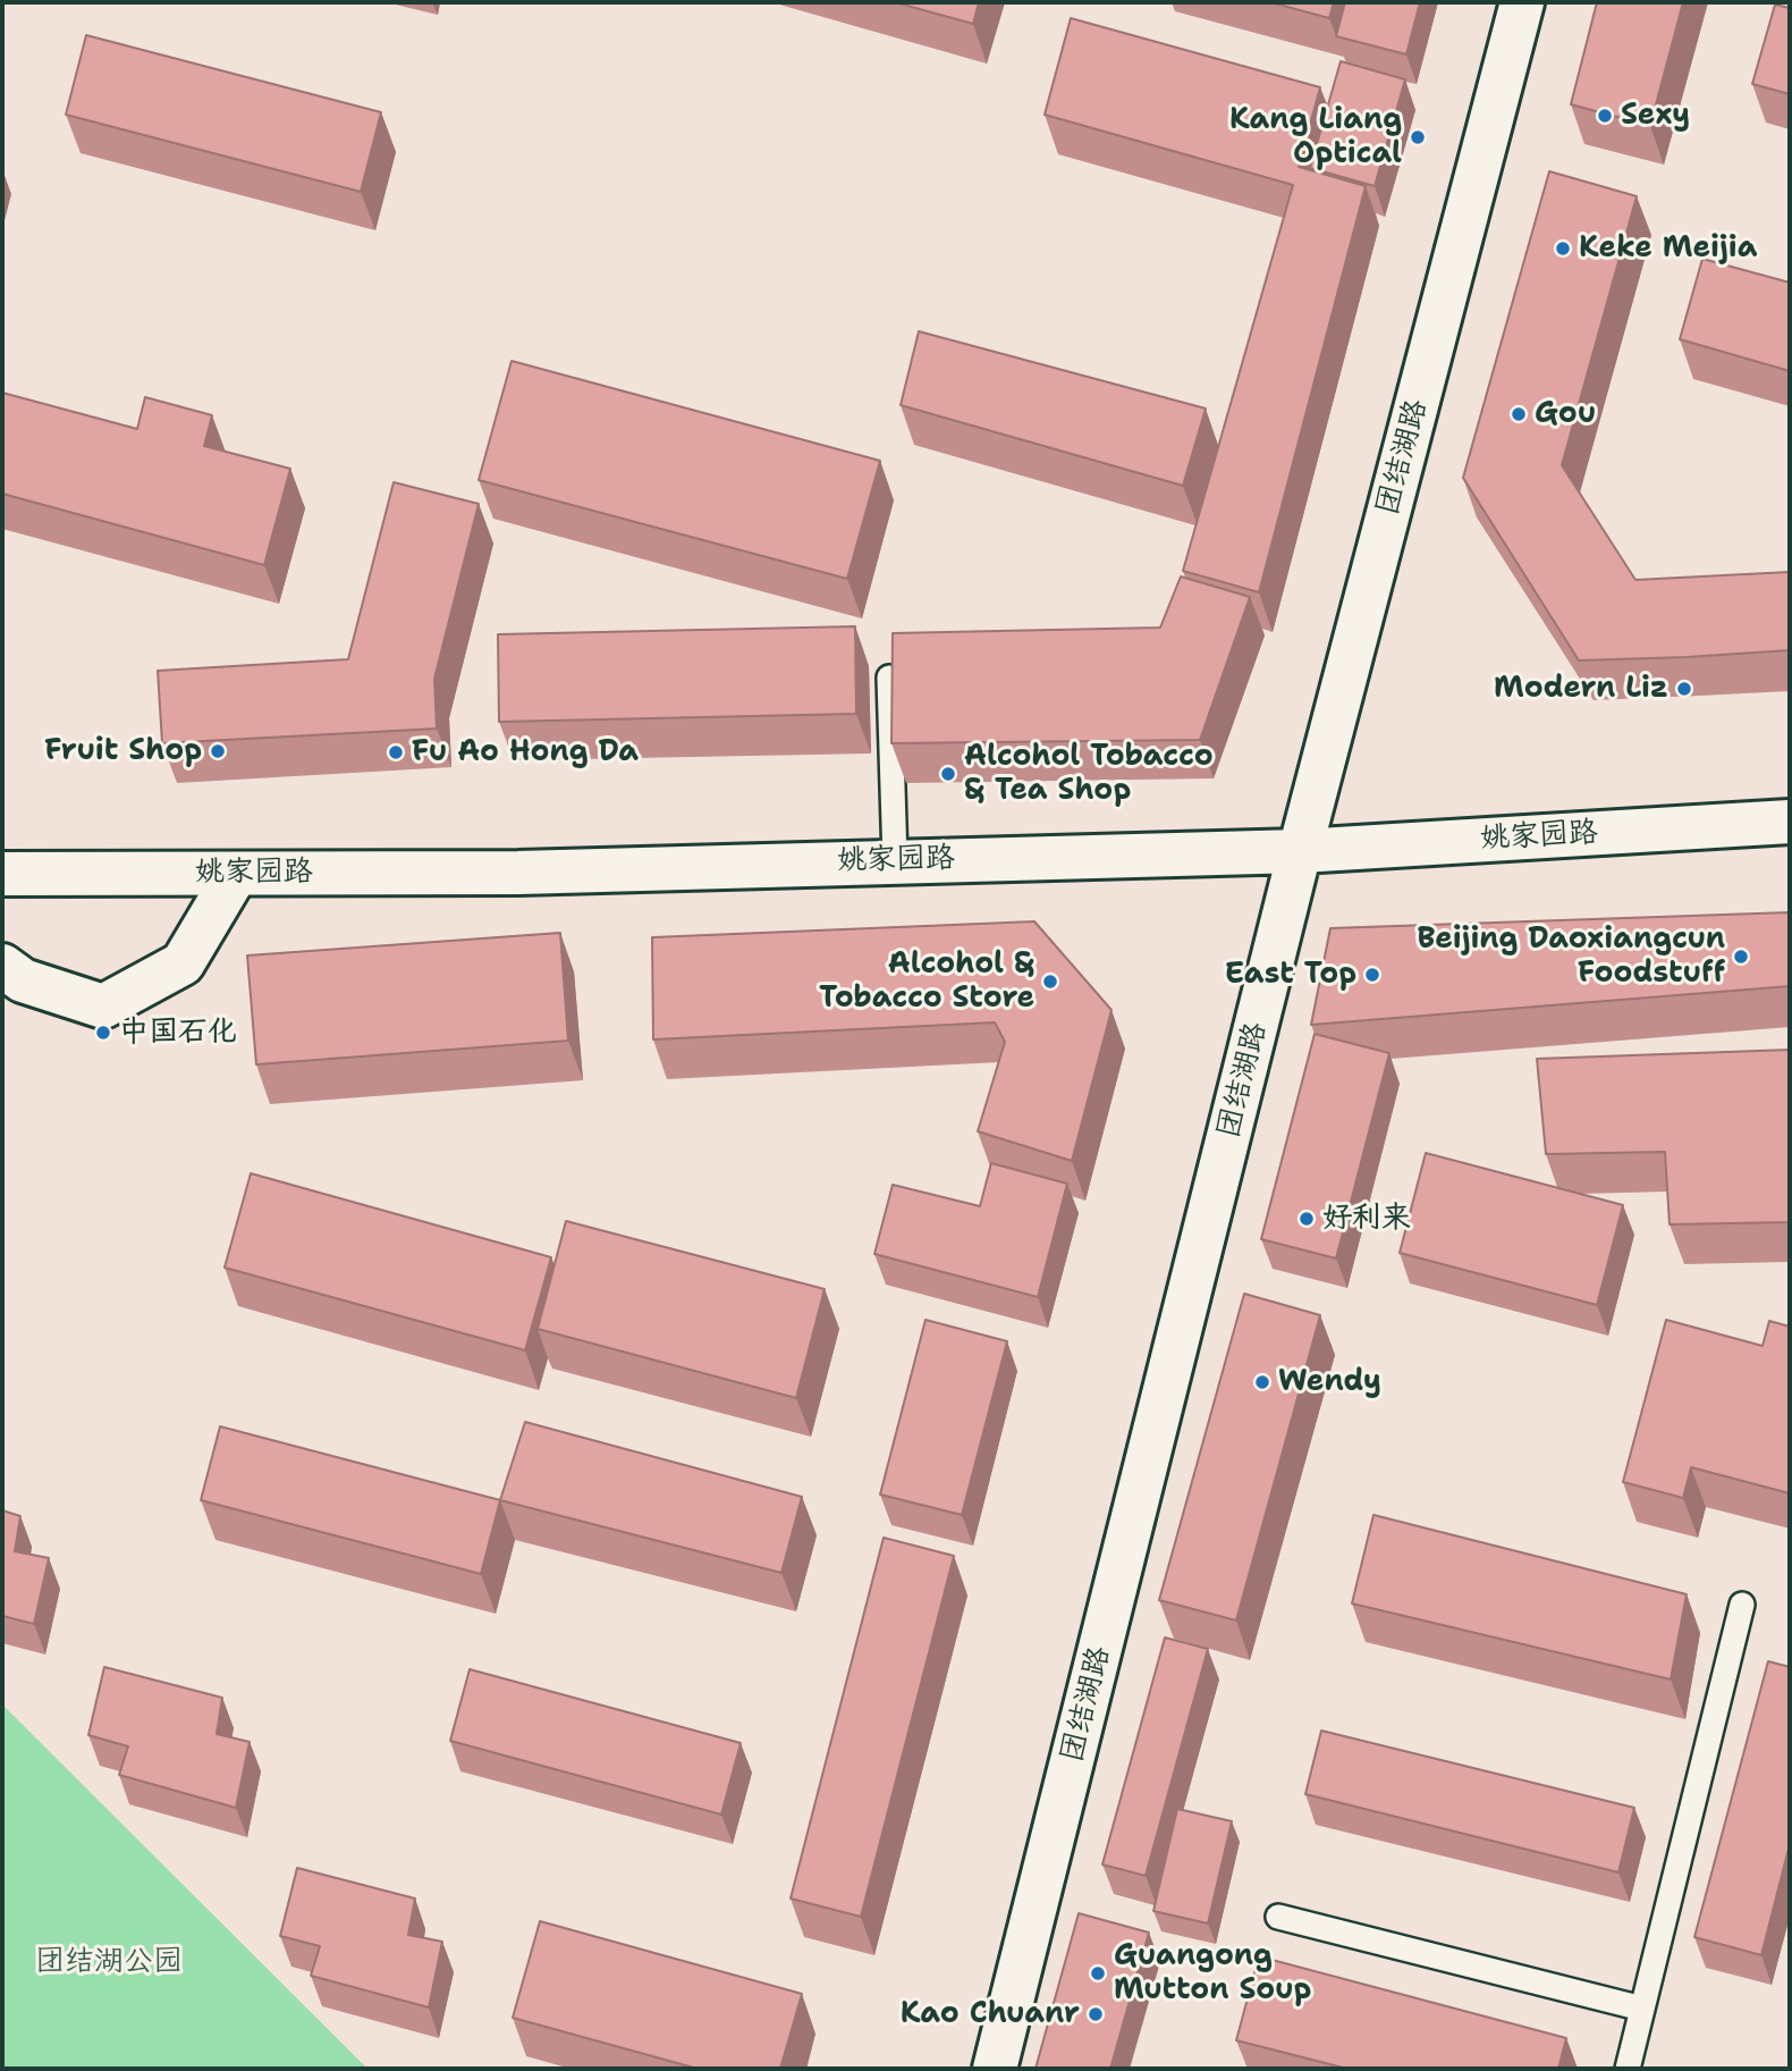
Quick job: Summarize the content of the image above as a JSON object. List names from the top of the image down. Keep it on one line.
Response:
{"streets":{"street":["团结湖路","姚家园路"]},"crossings":[["团结湖路","姚家园路"]],"parks":["团结湖公园"],"places":["Sexy","Kang Liang Optical","Keke Meijia","Gou","Modern Liz","Fruit Shop","Fu Ao Hong Da","Alcohol Tobacco & Tea Shop","Beijing Daoxiangcun Foodstuff","East Top","Alcohol & Tobacco Store","中国石化","好利来","Wendy","Guangong Mutton Soup","Kao Chuanr"]}
